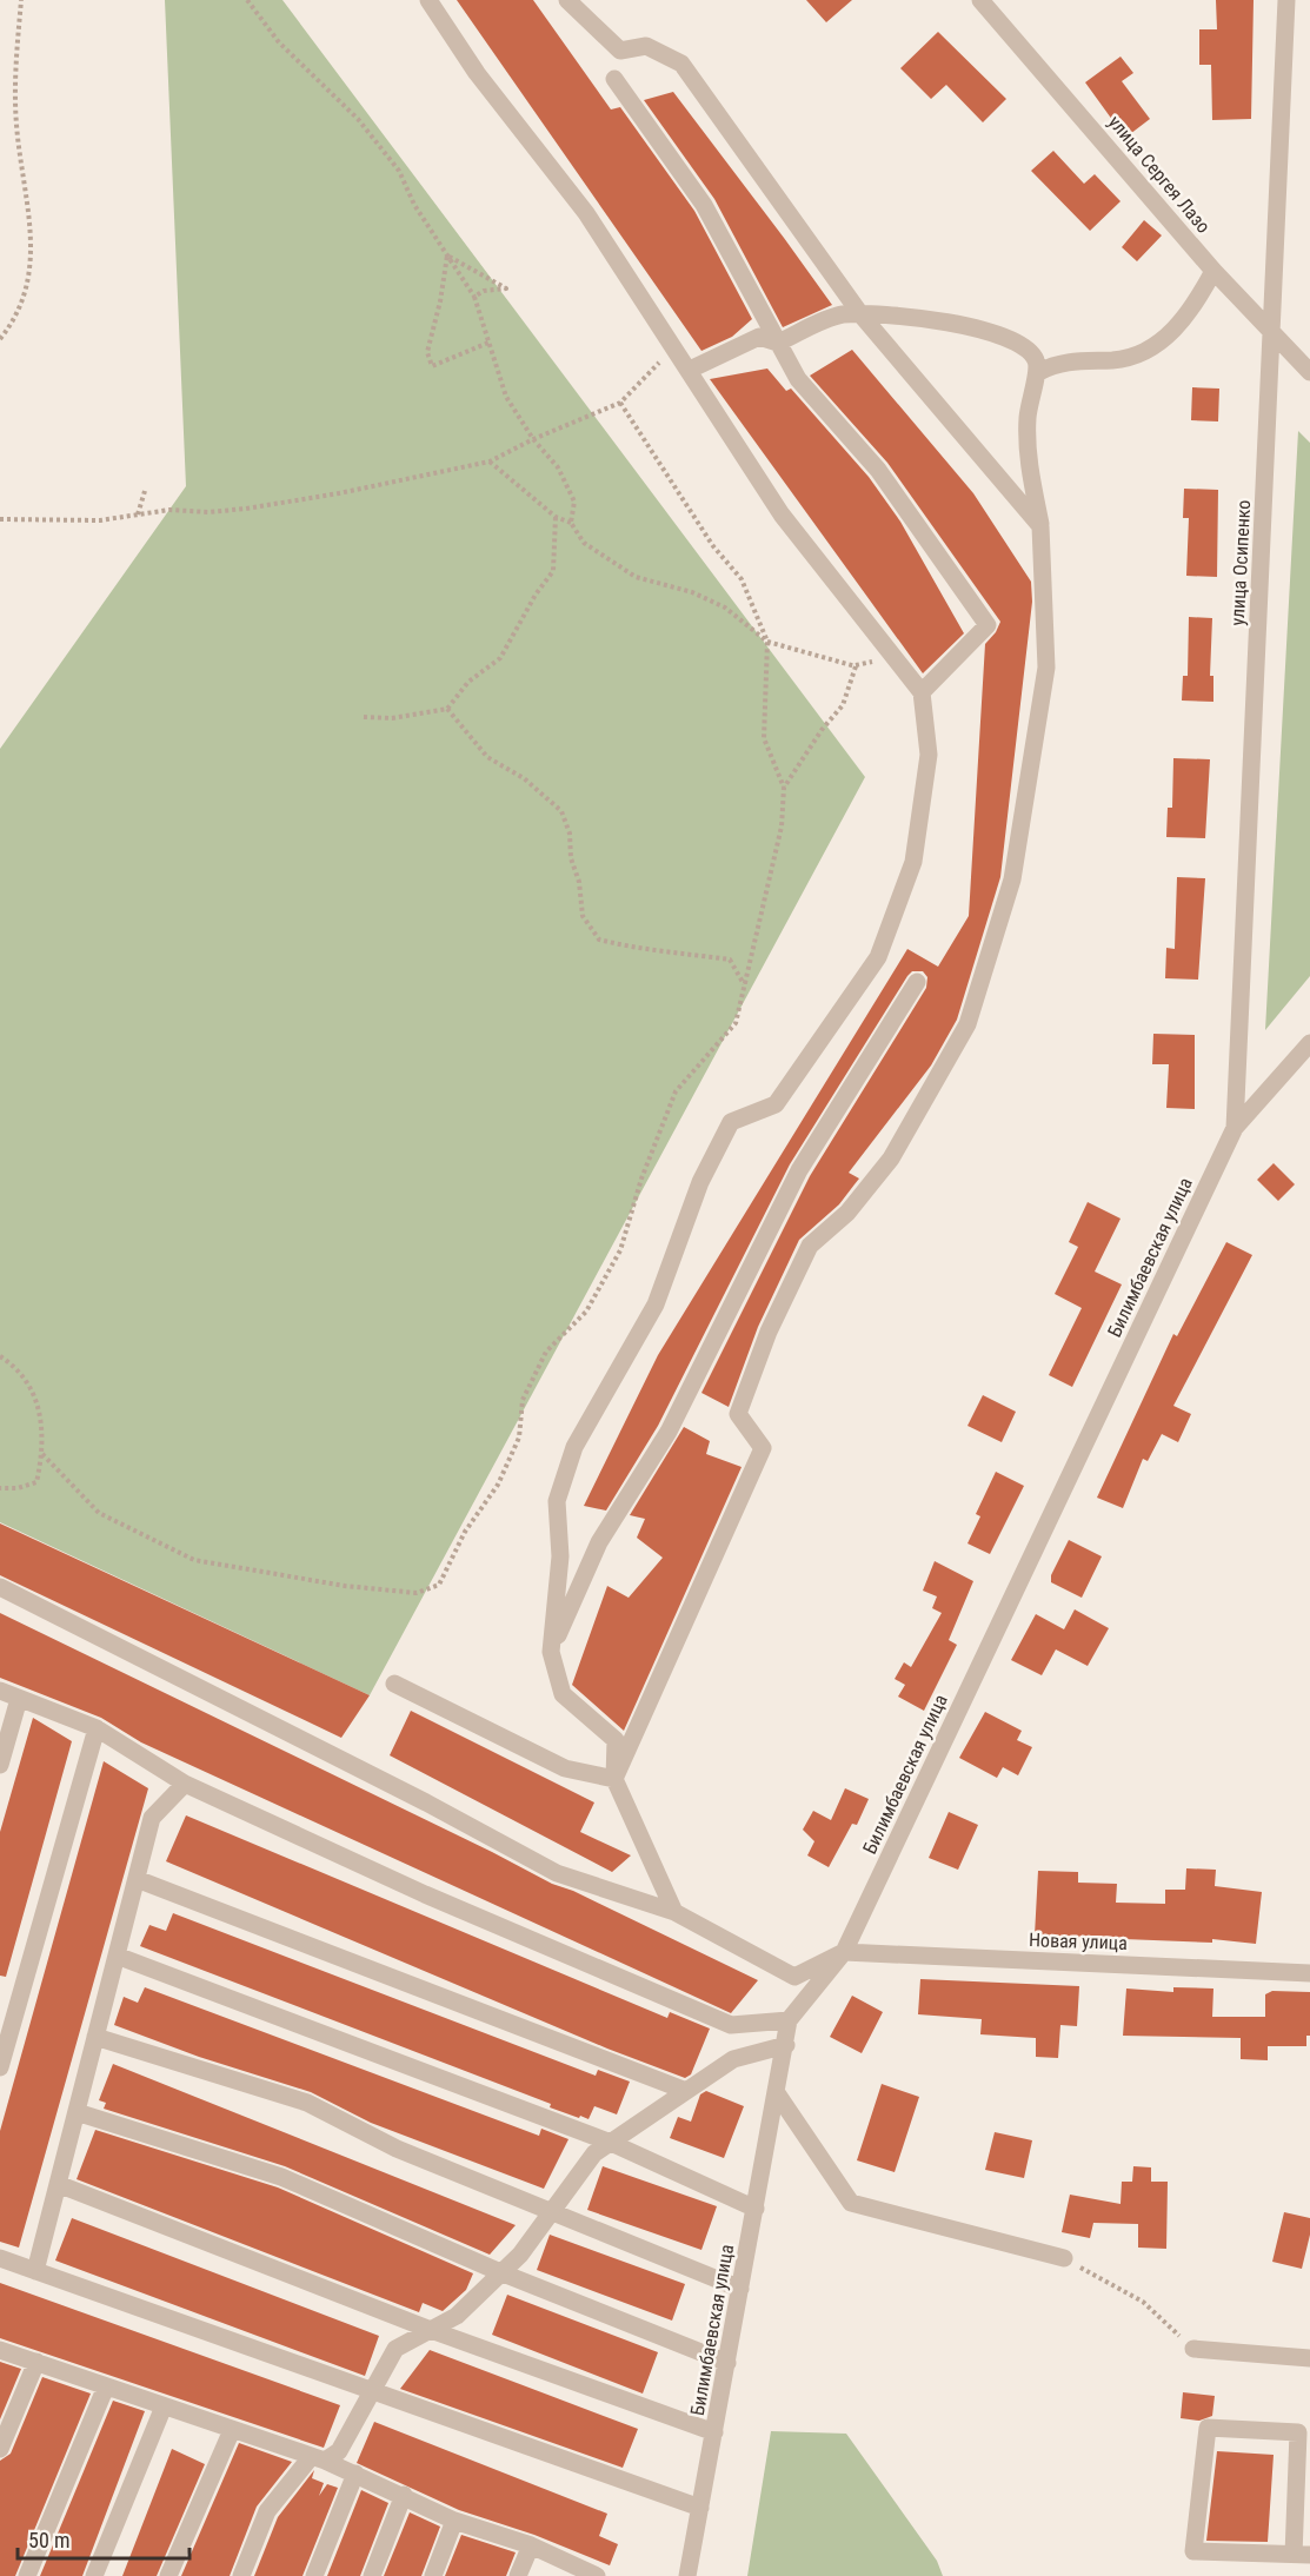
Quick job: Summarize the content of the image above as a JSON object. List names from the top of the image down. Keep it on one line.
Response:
{"streets":{"street":["улица Сергея Лазо","улица Осипенко","Билимбаевская улица","Новая улица"]},"crossings":[["улица Сергея Лазо","улица Осипенко"],["улица Осипенко","Билимбаевская улица"],["Билимбаевская улица","Новая улица"]],"scale_bar":"50 m"}
